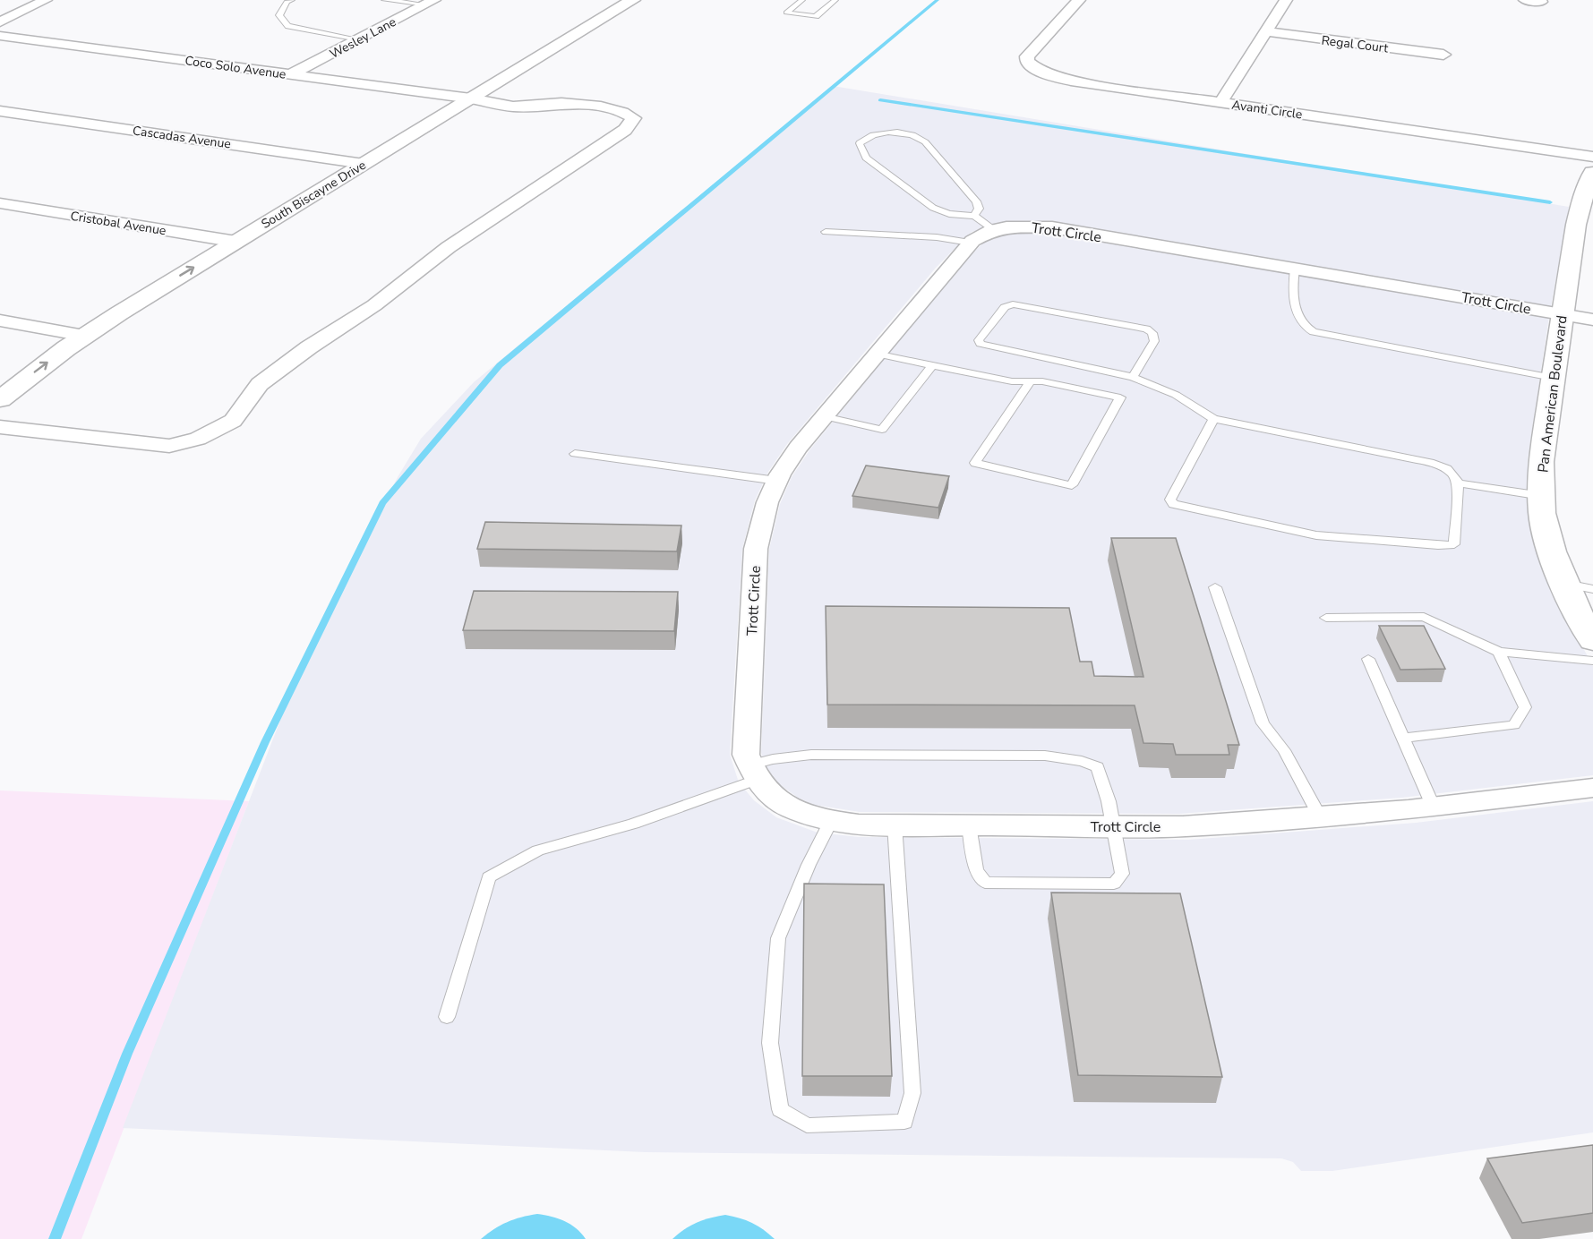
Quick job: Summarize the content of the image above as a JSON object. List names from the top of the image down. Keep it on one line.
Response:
{"streets":{"street":["Wesley Lane","Regal Court","Coco Solo Avenue","Avanti Circle","Cascadas Avenue","South Biscayne Drive","Cristobal Avenue","Trott Circle","Pan American Boulevard"]},"crossings":[["Wesley Lane","Coco Solo Avenue"],["Coco Solo Avenue","South Biscayne Drive"],["Cascadas Avenue","South Biscayne Drive"],["South Biscayne Drive","Cristobal Avenue"],["Trott Circle","Pan American Boulevard"]]}
